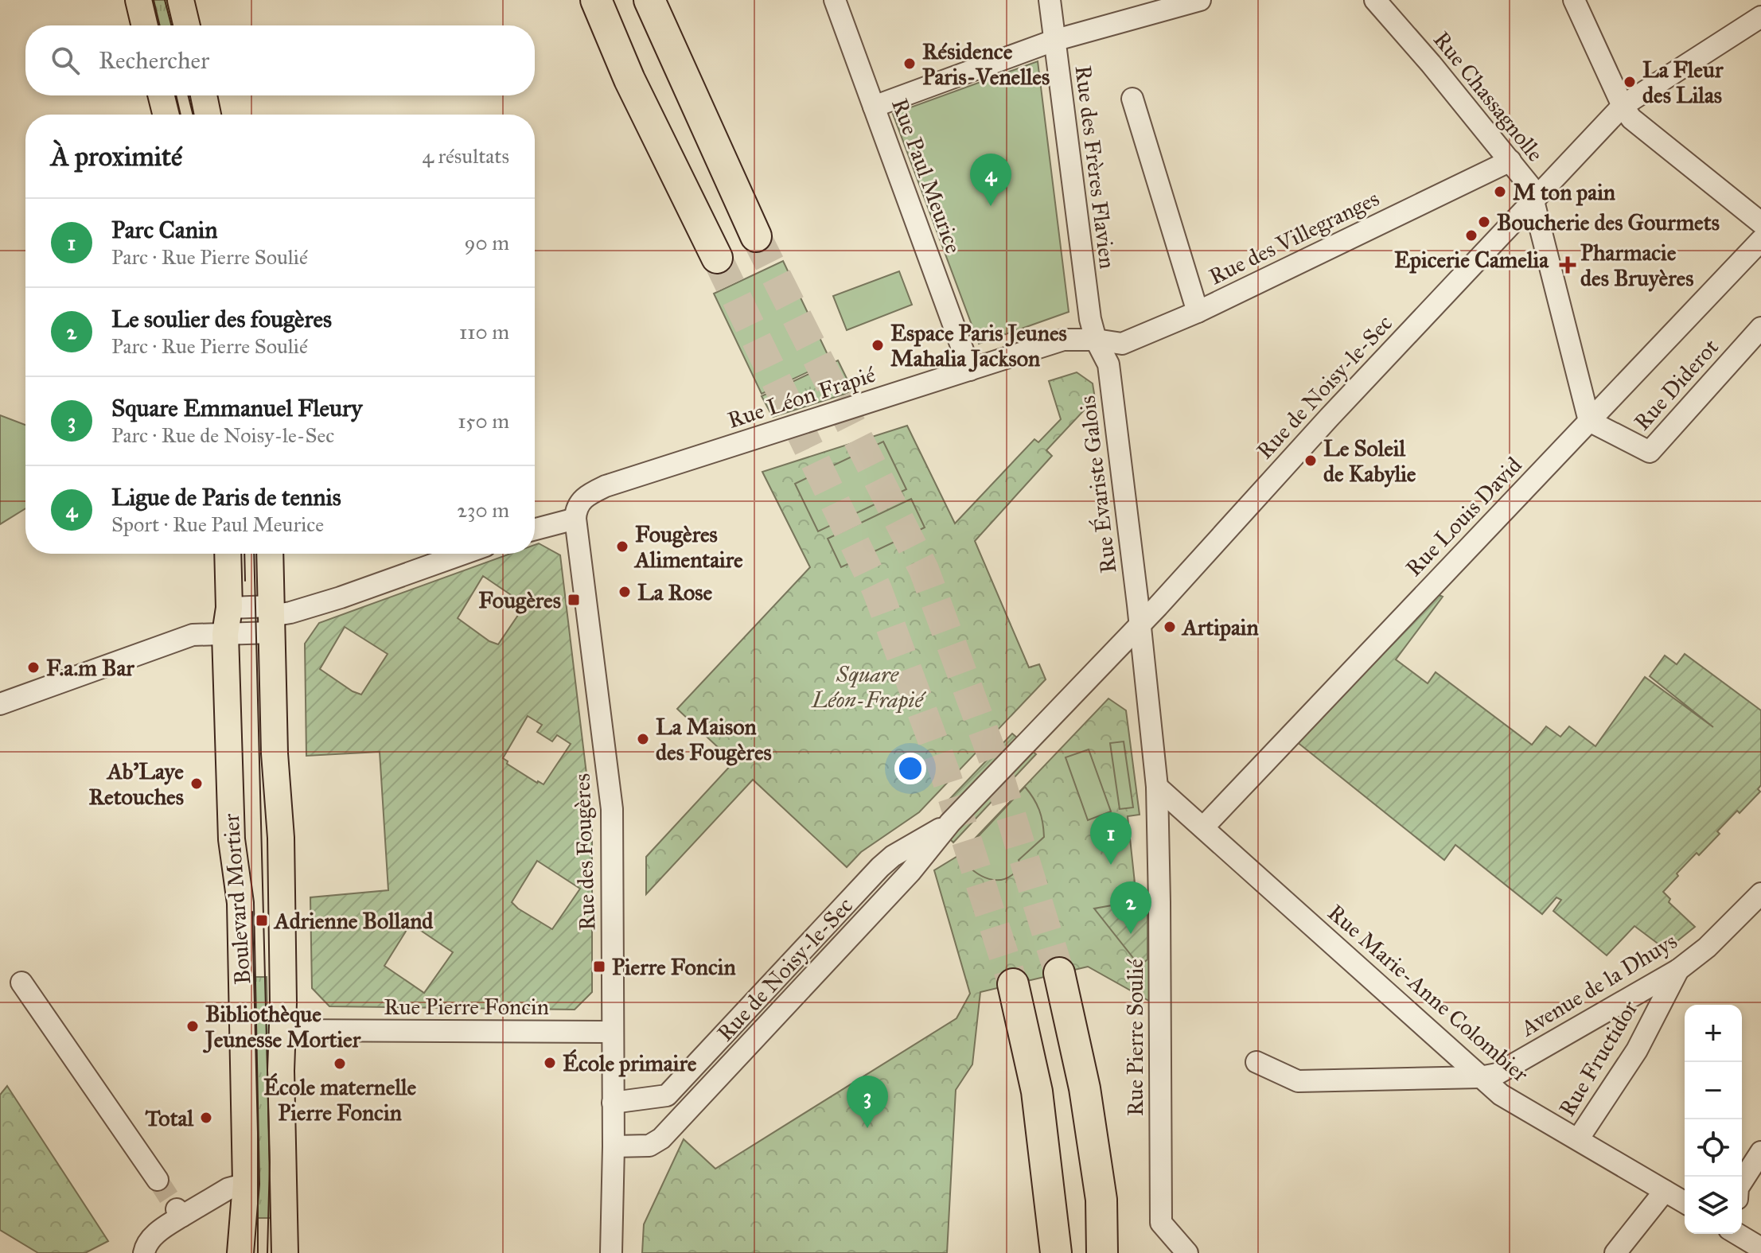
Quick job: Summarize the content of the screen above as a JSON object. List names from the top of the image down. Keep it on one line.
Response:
{"streets":{"main road":["Boulevard Mortier"],"street":["Rue Chassagnolle","Rue des Frères Flavien","Rue Paul Meurice","Rue des Villegranges","Rue Diderot","Rue de Noisy-le-Sec","Rue Léon Frapié","Rue Évariste Galois","Rue Louis David","Rue des Fougères","Avenue de la Dhuys","Rue Marie-Anne Colombier","Rue Pierre Foncin","Rue Pierre Soulié","Rue Fructidor"]},"crossings":[["Rue Chassagnolle","Rue des Villegranges"],["Rue Chassagnolle","Rue Diderot"],["Rue Chassagnolle","Rue de Noisy-le-Sec"],["Rue Chassagnolle","Rue Louis David"],["Rue des Frères Flavien","Rue des Villegranges"],["Rue des Frères Flavien","Rue Léon Frapié"],["Rue des Frères Flavien","Rue Évariste Galois"],["Rue Paul Meurice","Rue Léon Frapié"],["Rue des Villegranges","Rue Léon Frapié"],["Rue des Villegranges","Rue Évariste Galois"],["Rue Diderot","Rue Louis David"],["Rue de Noisy-le-Sec","Rue Évariste Galois"],["Rue de Noisy-le-Sec","Rue des Fougères"],["Rue de Noisy-le-Sec","Rue Pierre Soulié"],["Rue Léon Frapié","Rue Évariste Galois"],["Rue Léon Frapié","Rue des Fougères"],["Rue Évariste Galois","Rue Pierre Soulié"],["Rue Louis David","Rue Marie-Anne Colombier"],["Rue des Fougères","Rue Pierre Foncin"],["Boulevard Mortier","Rue Pierre Foncin"],["Avenue de la Dhuys","Rue Marie-Anne Colombier"],["Avenue de la Dhuys","Rue Fructidor"],["Rue Marie-Anne Colombier","Rue Pierre Soulié"],["Rue Marie-Anne Colombier","Rue Fructidor"]],"parks":["Square Léon-Frapié"],"places":{"other":["Résidence Paris-Venelles","La Fleur des Lilas","M ton pain","Boucherie des Gourmets","Epicerie Camelia","Espace Paris Jeunes Mahalia Jackson","Le Soleil de Kabylie","Fougères Alimentaire","La Rose","Artipain","F.a.m Bar","La Maison des Fougères","Ab’Laye Retouches","Bibliothèque Jeunesse Mortier","École primaire","École maternelle Pierre Foncin","Total"],"health":["Pharmacie des Bruyères"],"transit":["Fougères","Adrienne Bolland","Pierre Foncin"]},"page":{"search":"Rechercher","heading":["À proximité","4 résultats"],"pins":["4","1","2","3"],"list":[{"mark":"1","name":"Parc Canin","note":"Parc · Rue Pierre Soulié","value":"90 m"},{"mark":"2","name":"Le soulier des fougères","note":"Parc · Rue Pierre Soulié","value":"110 m"},{"mark":"3","name":"Square Emmanuel Fleury","note":"Parc · Rue de Noisy-le-Sec","value":"150 m"},{"mark":"4","name":"Ligue de Paris de tennis","note":"Sport · Rue Paul Meurice","value":"230 m"}],"map_buttons":["+","−"]}}
